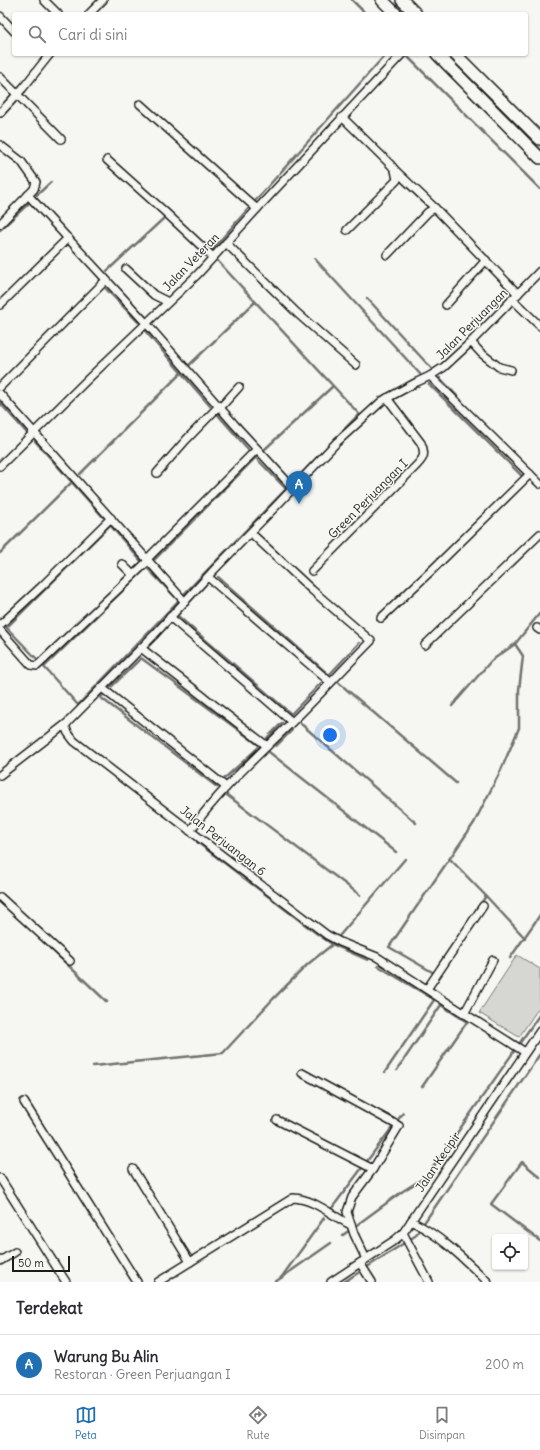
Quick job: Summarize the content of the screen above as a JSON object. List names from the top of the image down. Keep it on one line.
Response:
{"streets":{"street":["Jalan Veteran","Jalan Perjuangan","Green Perjuangan I","Jalan Perjuangan 6","Jalan Kecipir"]},"crossings":[["Jalan Perjuangan","Green Perjuangan I"],["Jalan Perjuangan","Jalan Perjuangan 6"],["Jalan Perjuangan 6","Jalan Kecipir"]],"scale_bar":"50 m","page":{"search":"Cari di sini","pins":"A","scale":"50 m","heading":"Terdekat","list":[{"mark":"A","name":"Warung Bu Alin","note":"Restoran · Green Perjuangan I","value":"200 m"}],"nav":["Peta","Rute","Disimpan"]}}
